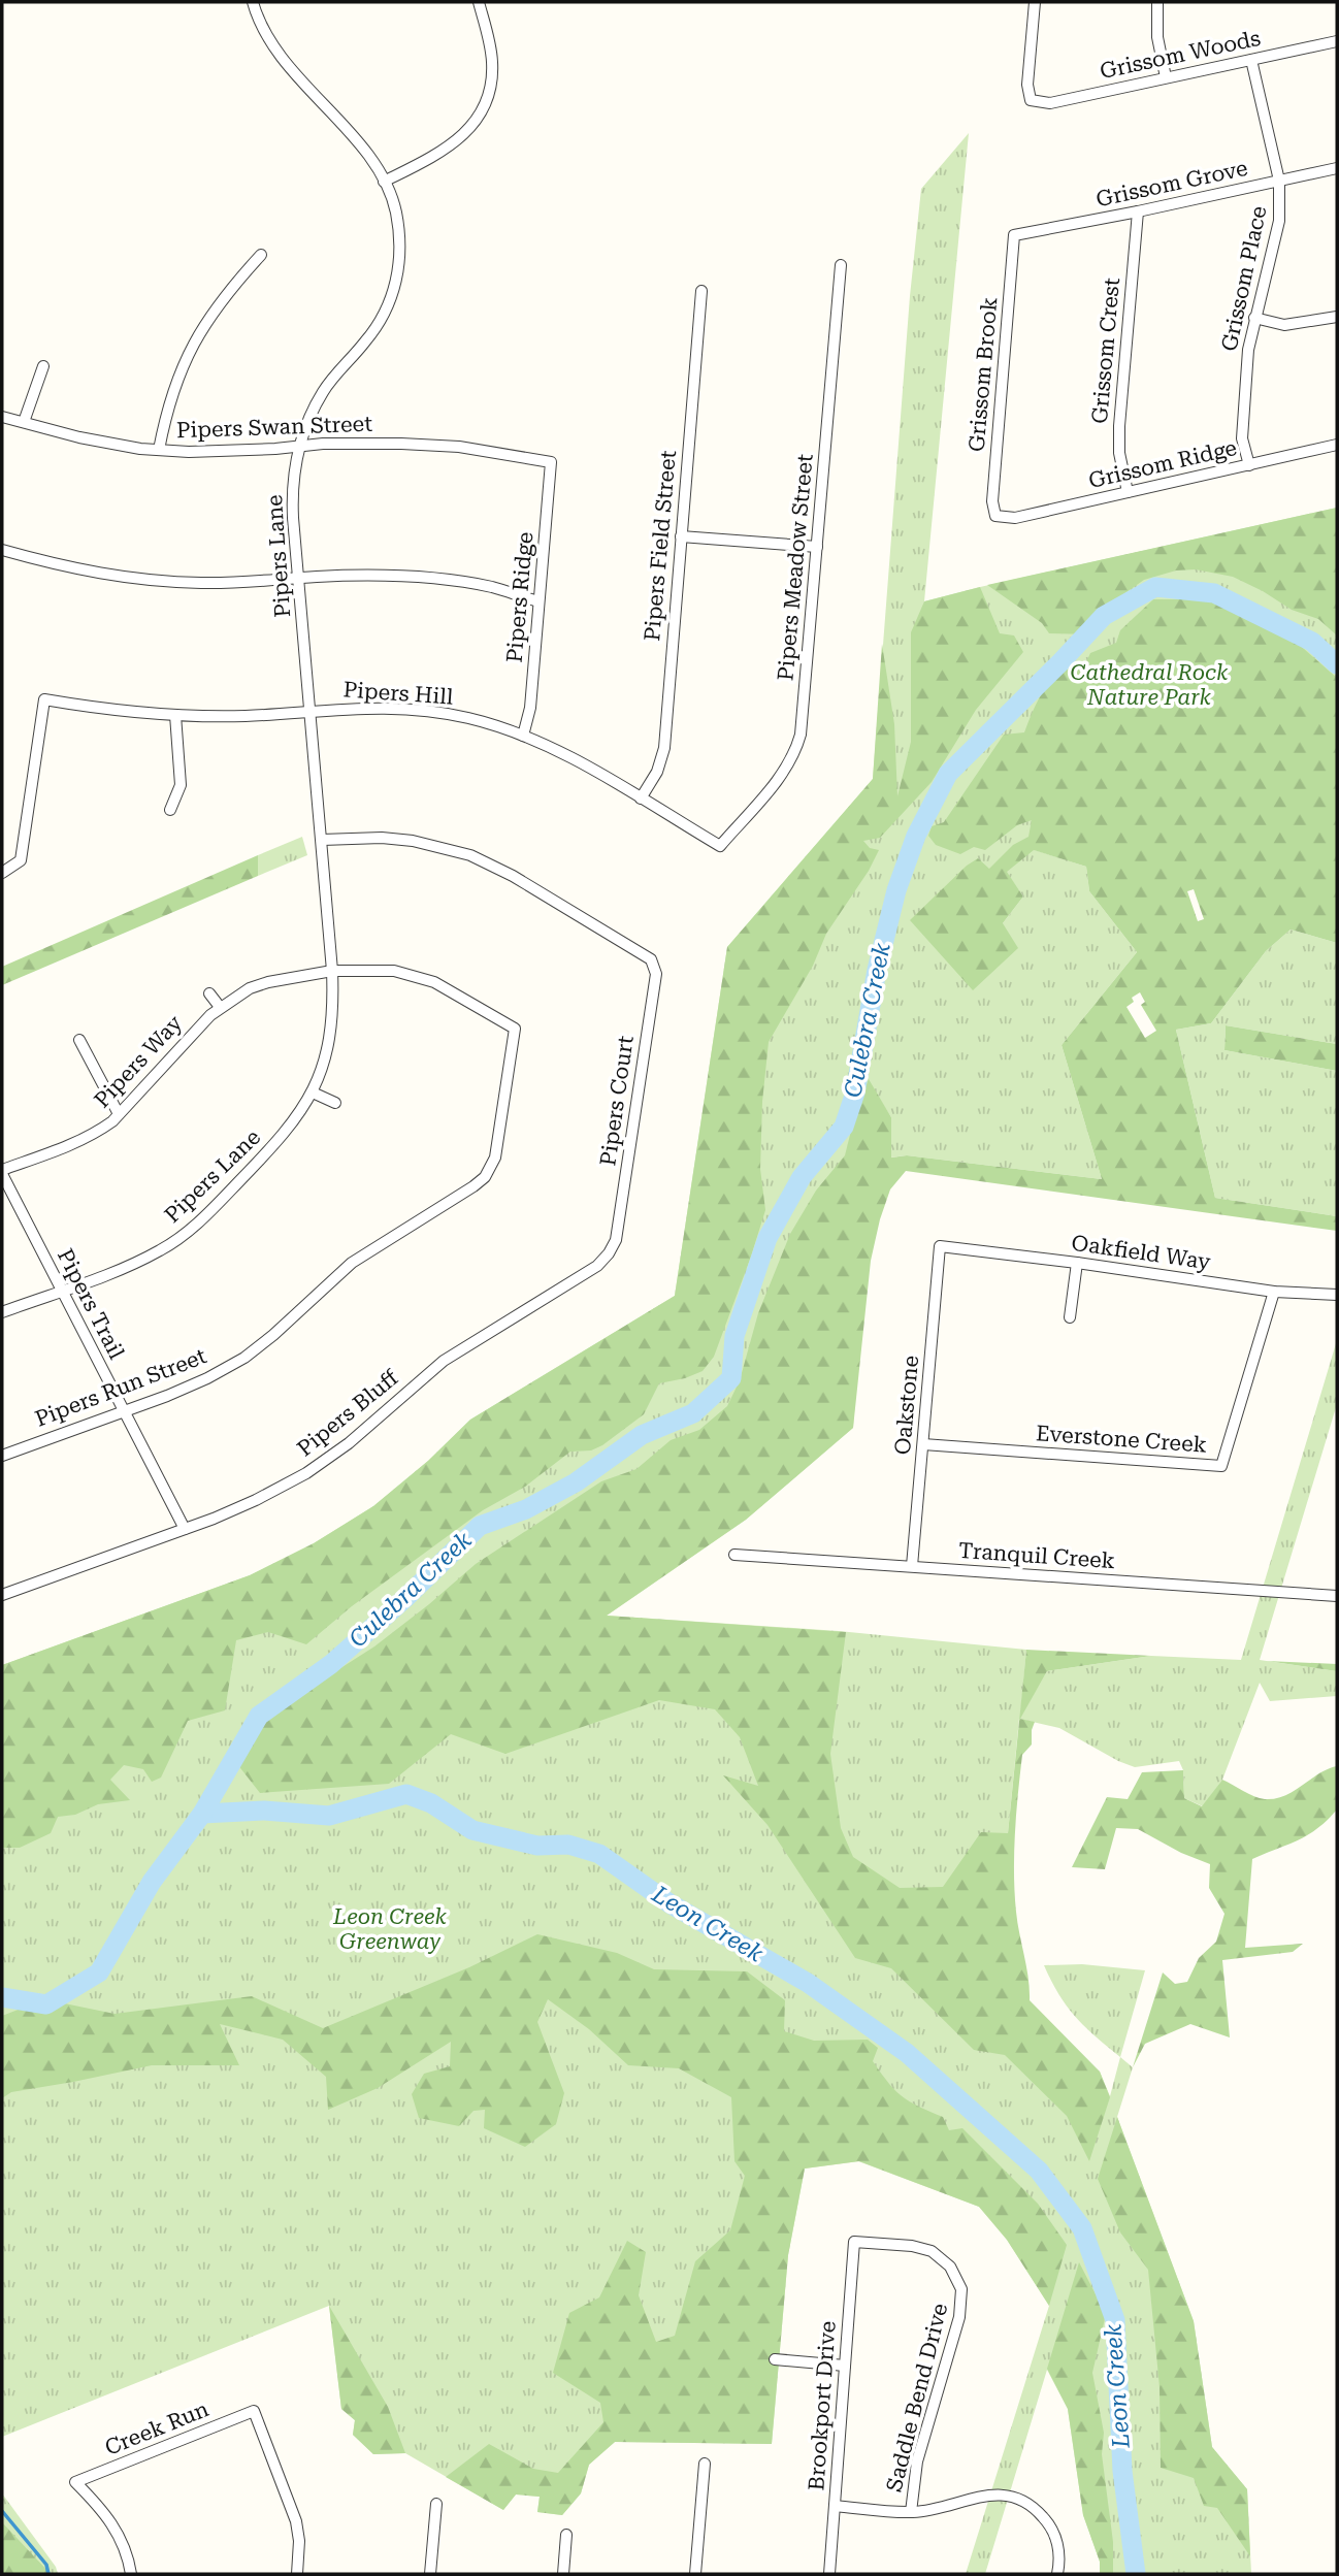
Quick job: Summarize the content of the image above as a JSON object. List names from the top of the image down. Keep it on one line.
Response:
{"streets":{"street":["Grissom Woods","Grissom Grove","Grissom Place","Grissom Crest","Grissom Brook","Pipers Swan Street","Grissom Ridge","Pipers Field Street","Pipers Lane","Pipers Meadow Street","Pipers Ridge","Pipers Hill","Pipers Way","Pipers Court","Oakfield Way","Pipers Trail","Pipers Run Street","Oakstone","Pipers Bluff","Everstone Creek","Tranquil Creek","Saddle Bend Drive","Brookport Drive","Creek Run"]},"crossings":[["Grissom Woods","Grissom Place"],["Grissom Grove","Grissom Place"],["Grissom Grove","Grissom Crest"],["Grissom Grove","Grissom Brook"],["Grissom Place","Grissom Ridge"],["Grissom Crest","Grissom Ridge"],["Grissom Brook","Grissom Ridge"],["Pipers Swan Street","Pipers Lane"],["Pipers Swan Street","Pipers Ridge"],["Pipers Field Street","Pipers Hill"],["Pipers Lane","Pipers Hill"],["Pipers Lane","Pipers Way"],["Pipers Lane","Pipers Court"],["Pipers Lane","Pipers Trail"],["Pipers Meadow Street","Pipers Hill"],["Pipers Ridge","Pipers Hill"],["Pipers Way","Pipers Trail"],["Pipers Way","Pipers Run Street"],["Pipers Court","Pipers Bluff"],["Oakfield Way","Oakstone"],["Oakfield Way","Everstone Creek"],["Pipers Trail","Pipers Run Street"],["Pipers Trail","Pipers Bluff"],["Oakstone","Everstone Creek"],["Oakstone","Tranquil Creek"],["Saddle Bend Drive","Brookport Drive"]],"water":["Culebra Creek","Leon Creek"],"parks":["Cathedral Rock Nature Park","Leon Creek Greenway"]}
